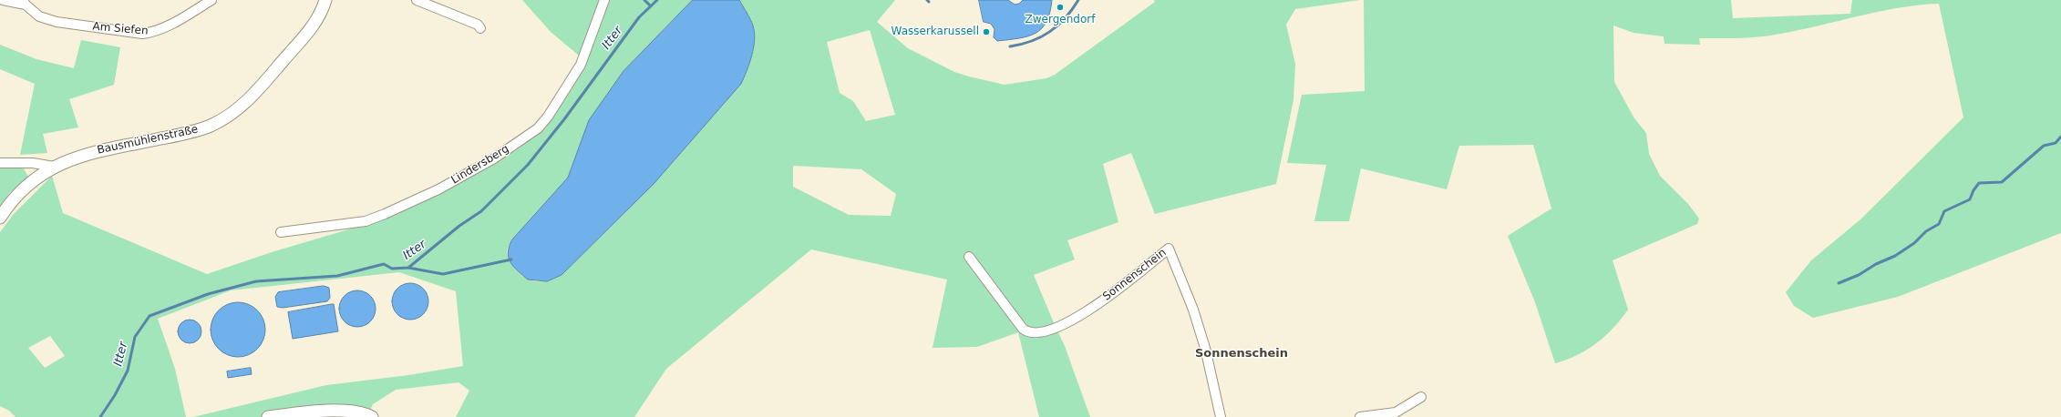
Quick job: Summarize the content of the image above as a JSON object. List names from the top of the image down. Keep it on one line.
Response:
{"streets":{"street":["Am Siefen","Bausmühlenstraße","Lindersberg","Sonnenschein"]},"districts":["Sonnenschein"],"water":["Itter"],"places":["Zwergendorf","Wasserkarussell"]}
